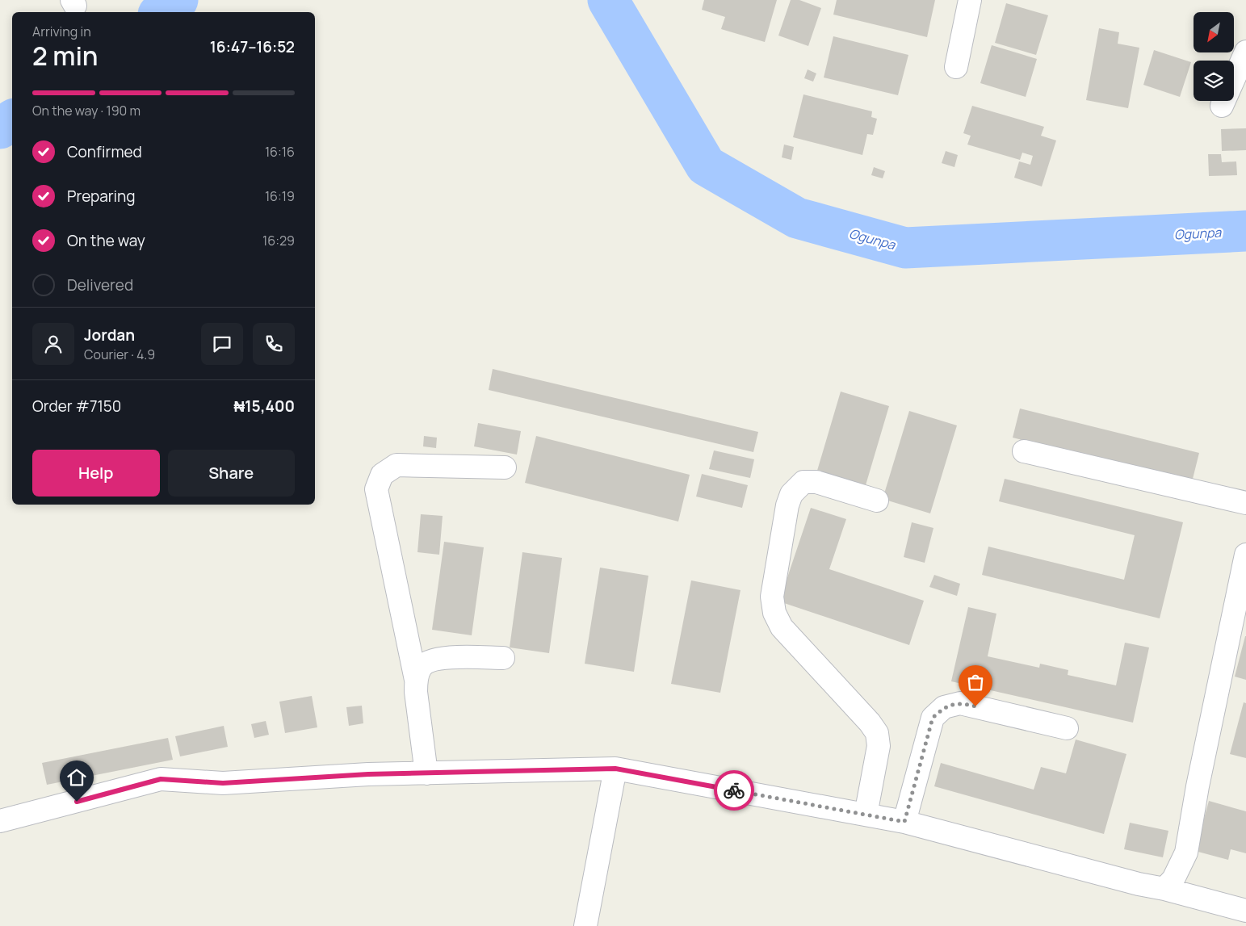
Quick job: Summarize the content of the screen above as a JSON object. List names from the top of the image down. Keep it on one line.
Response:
{"water":["Ogunpa"],"north":"bottom left","page":{"heading":["2 min","Arriving in","16:47–16:52"],"panel":["Jordan","Courier · 4.9","Order #7150","₦15,400"],"bar":"On the way · 190 m","list":[["Confirmed","16:16"],["Preparing","16:19"],["On the way","16:29"],"Delivered"],"buttons":["Help","Share"]}}
